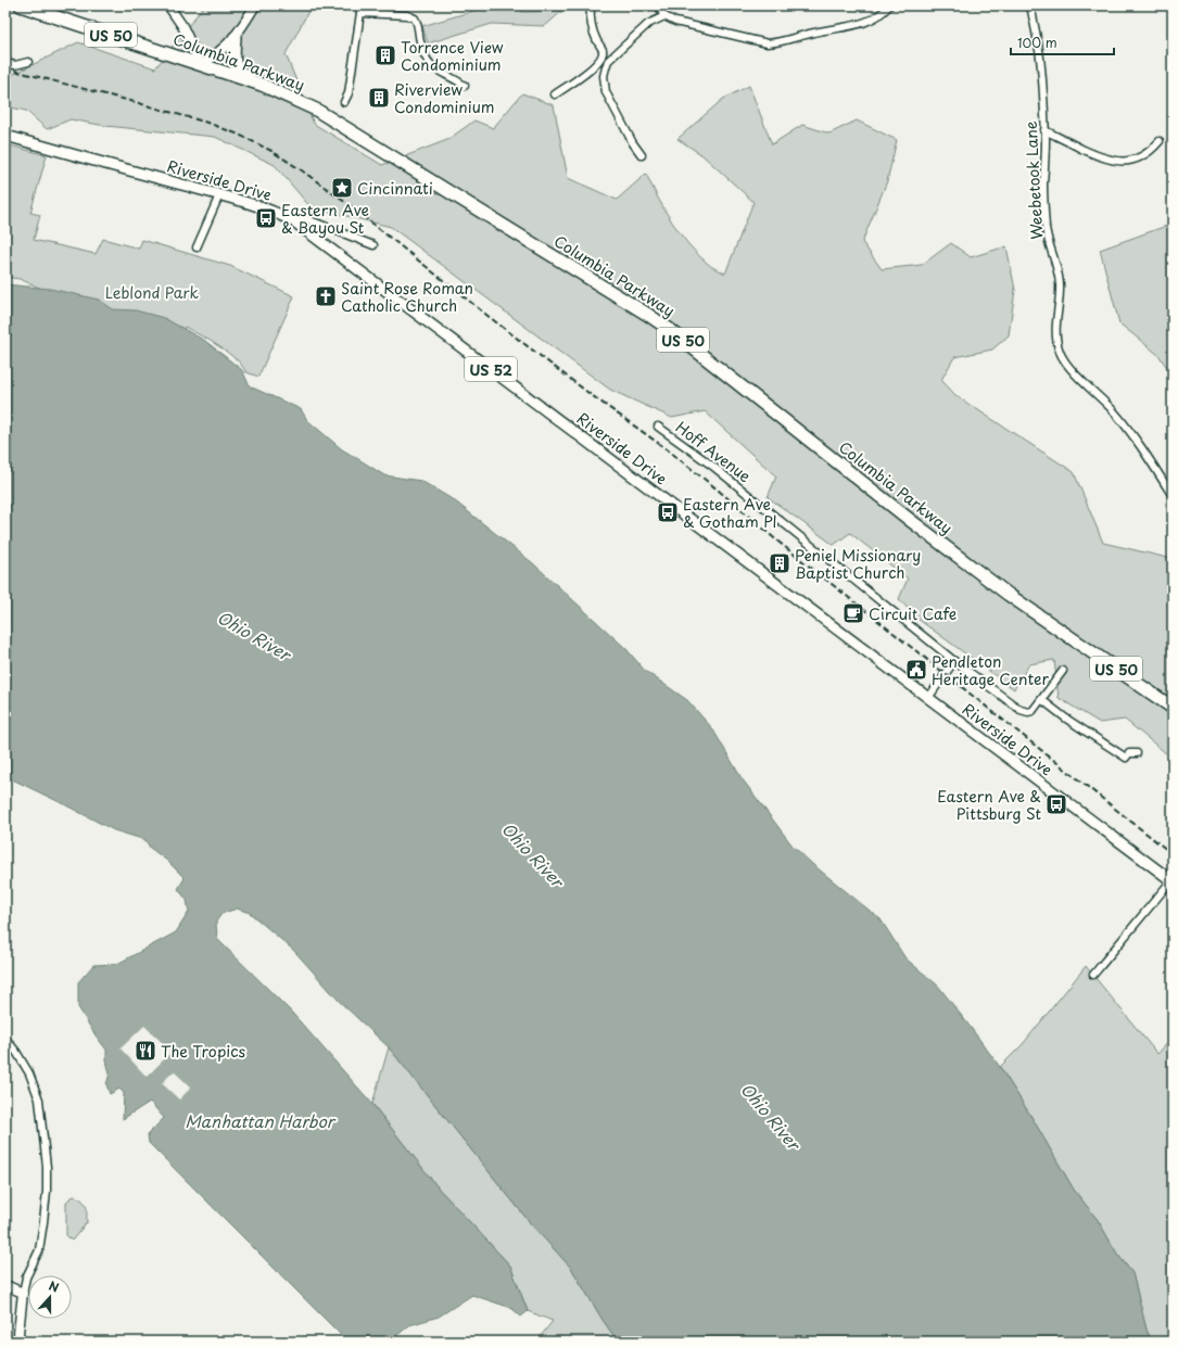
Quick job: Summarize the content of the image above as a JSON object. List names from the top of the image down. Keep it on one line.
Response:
{"streets":{"highway":["US 50","Columbia Parkway"],"main road":["Riverside Drive","US 52"],"street":["Weebetook Lane","Hoff Avenue"]},"water":["Ohio River","Manhattan Harbor"],"parks":["Leblond Park"],"places":{"building":["Torrence View Condominium","Riverview Condominium","Peniel Missionary Baptist Church"],"place":["Cincinnati"],"bus stop":["Eastern Ave & Bayou St","Eastern Ave & Gotham Pl","Eastern Ave & Pittsburg St"],"church":["Saint Rose Roman Catholic Church"],"cafe":["Circuit Cafe"],"public building":["Pendleton Heritage Center"],"restaurant":["The Tropics"]},"scale_bar":"100 m","north":"top"}
